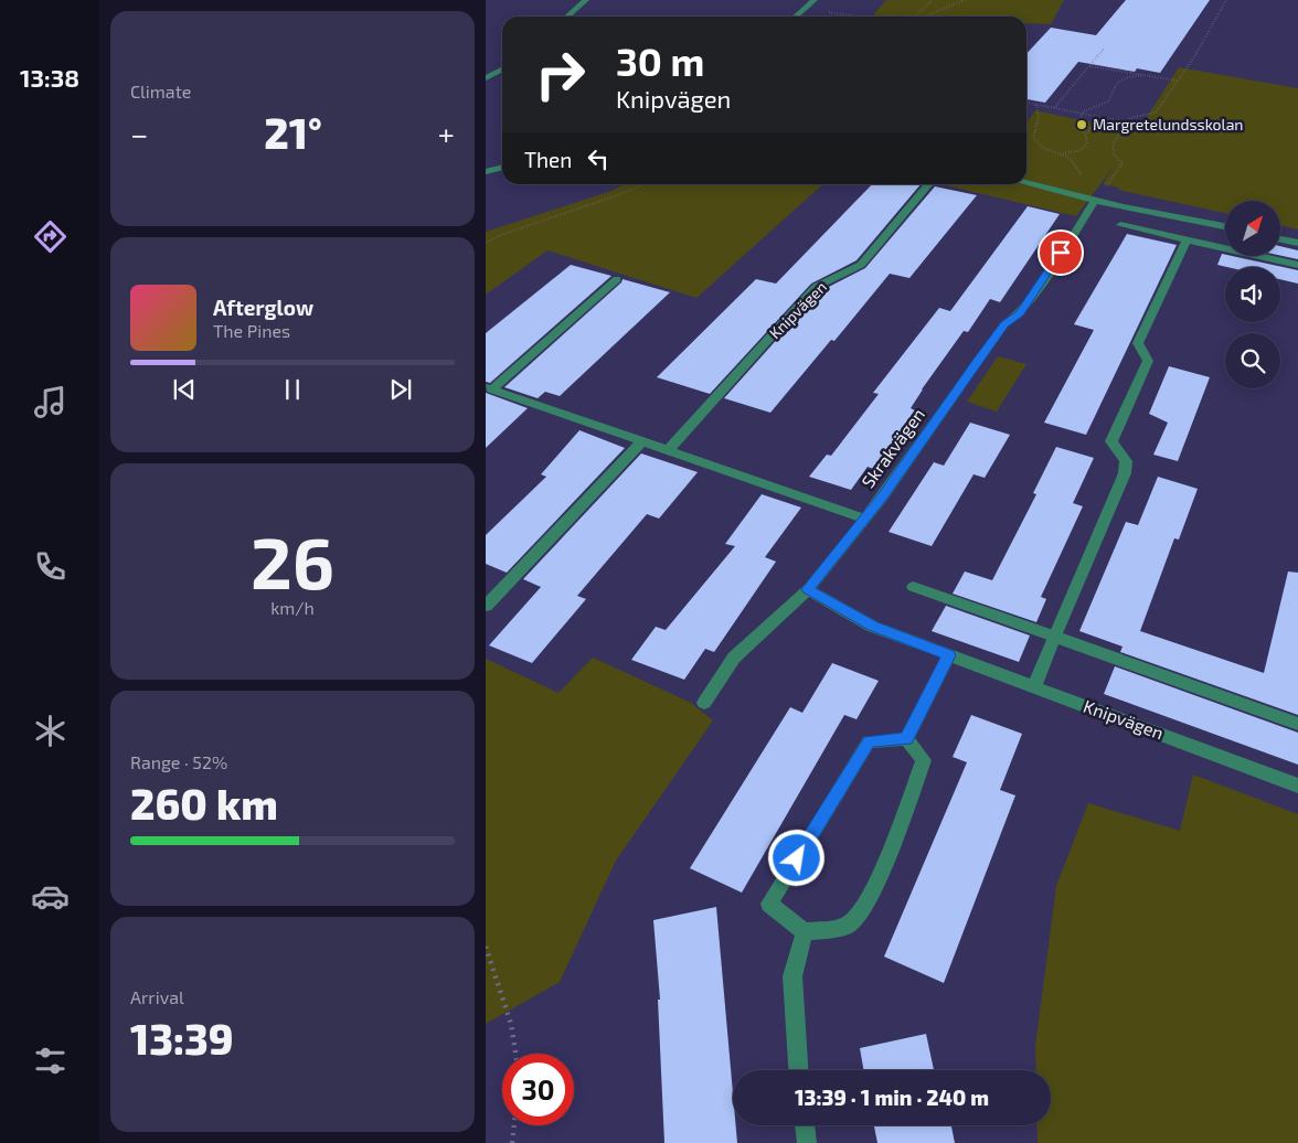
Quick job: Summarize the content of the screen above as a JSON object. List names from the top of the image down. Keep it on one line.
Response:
{"streets":{"street":["Knipvägen","Skrakvägen"]},"crossings":[["Knipvägen","Skrakvägen"]],"places":["Margretelundsskolan"],"north":"top right","page":{"tabs":"13:38","tile":["Climate",["26","km/h"],["Range · 52%","260 km"],["Arrival","13:39"]],"turn":["30 m","Knipvägen"],"heat":["−","21°","+"],"then":"Then","song":["Afterglow","The Pines"],"limit":"30","trip":"13:39 · 1 min · 240 m"}}
